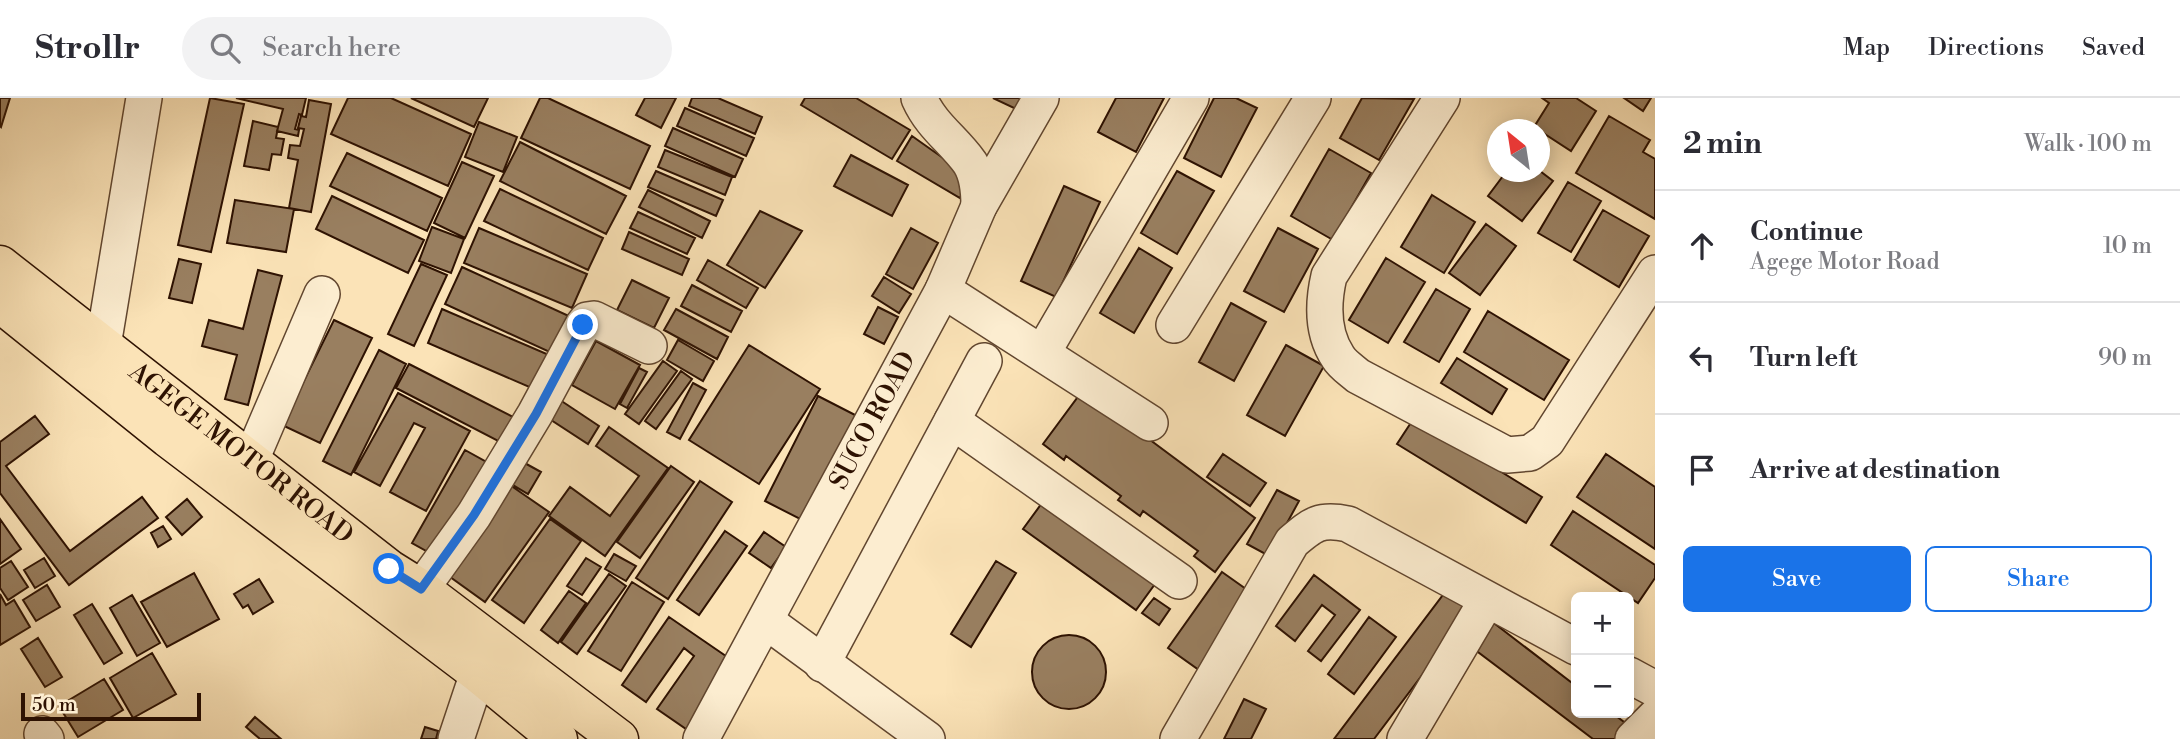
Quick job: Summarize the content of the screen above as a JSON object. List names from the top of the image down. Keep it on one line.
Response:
{"streets":{"main road":["AGEGE MOTOR ROAD"],"street":["SUCO ROAD"]},"scale_bar":"50 m","north":"top left","page":{"header":"Strollr","search":"Search here","nav":["Map","Directions","Saved"],"heading":["2 min","Walk · 100 m"],"list":[["Continue","Agege Motor Road","10 m"],["Turn left","90 m"],"Arrive at destination"],"buttons":["Save","Share"],"map_buttons":["+","−"],"scale":"50 m"}}
